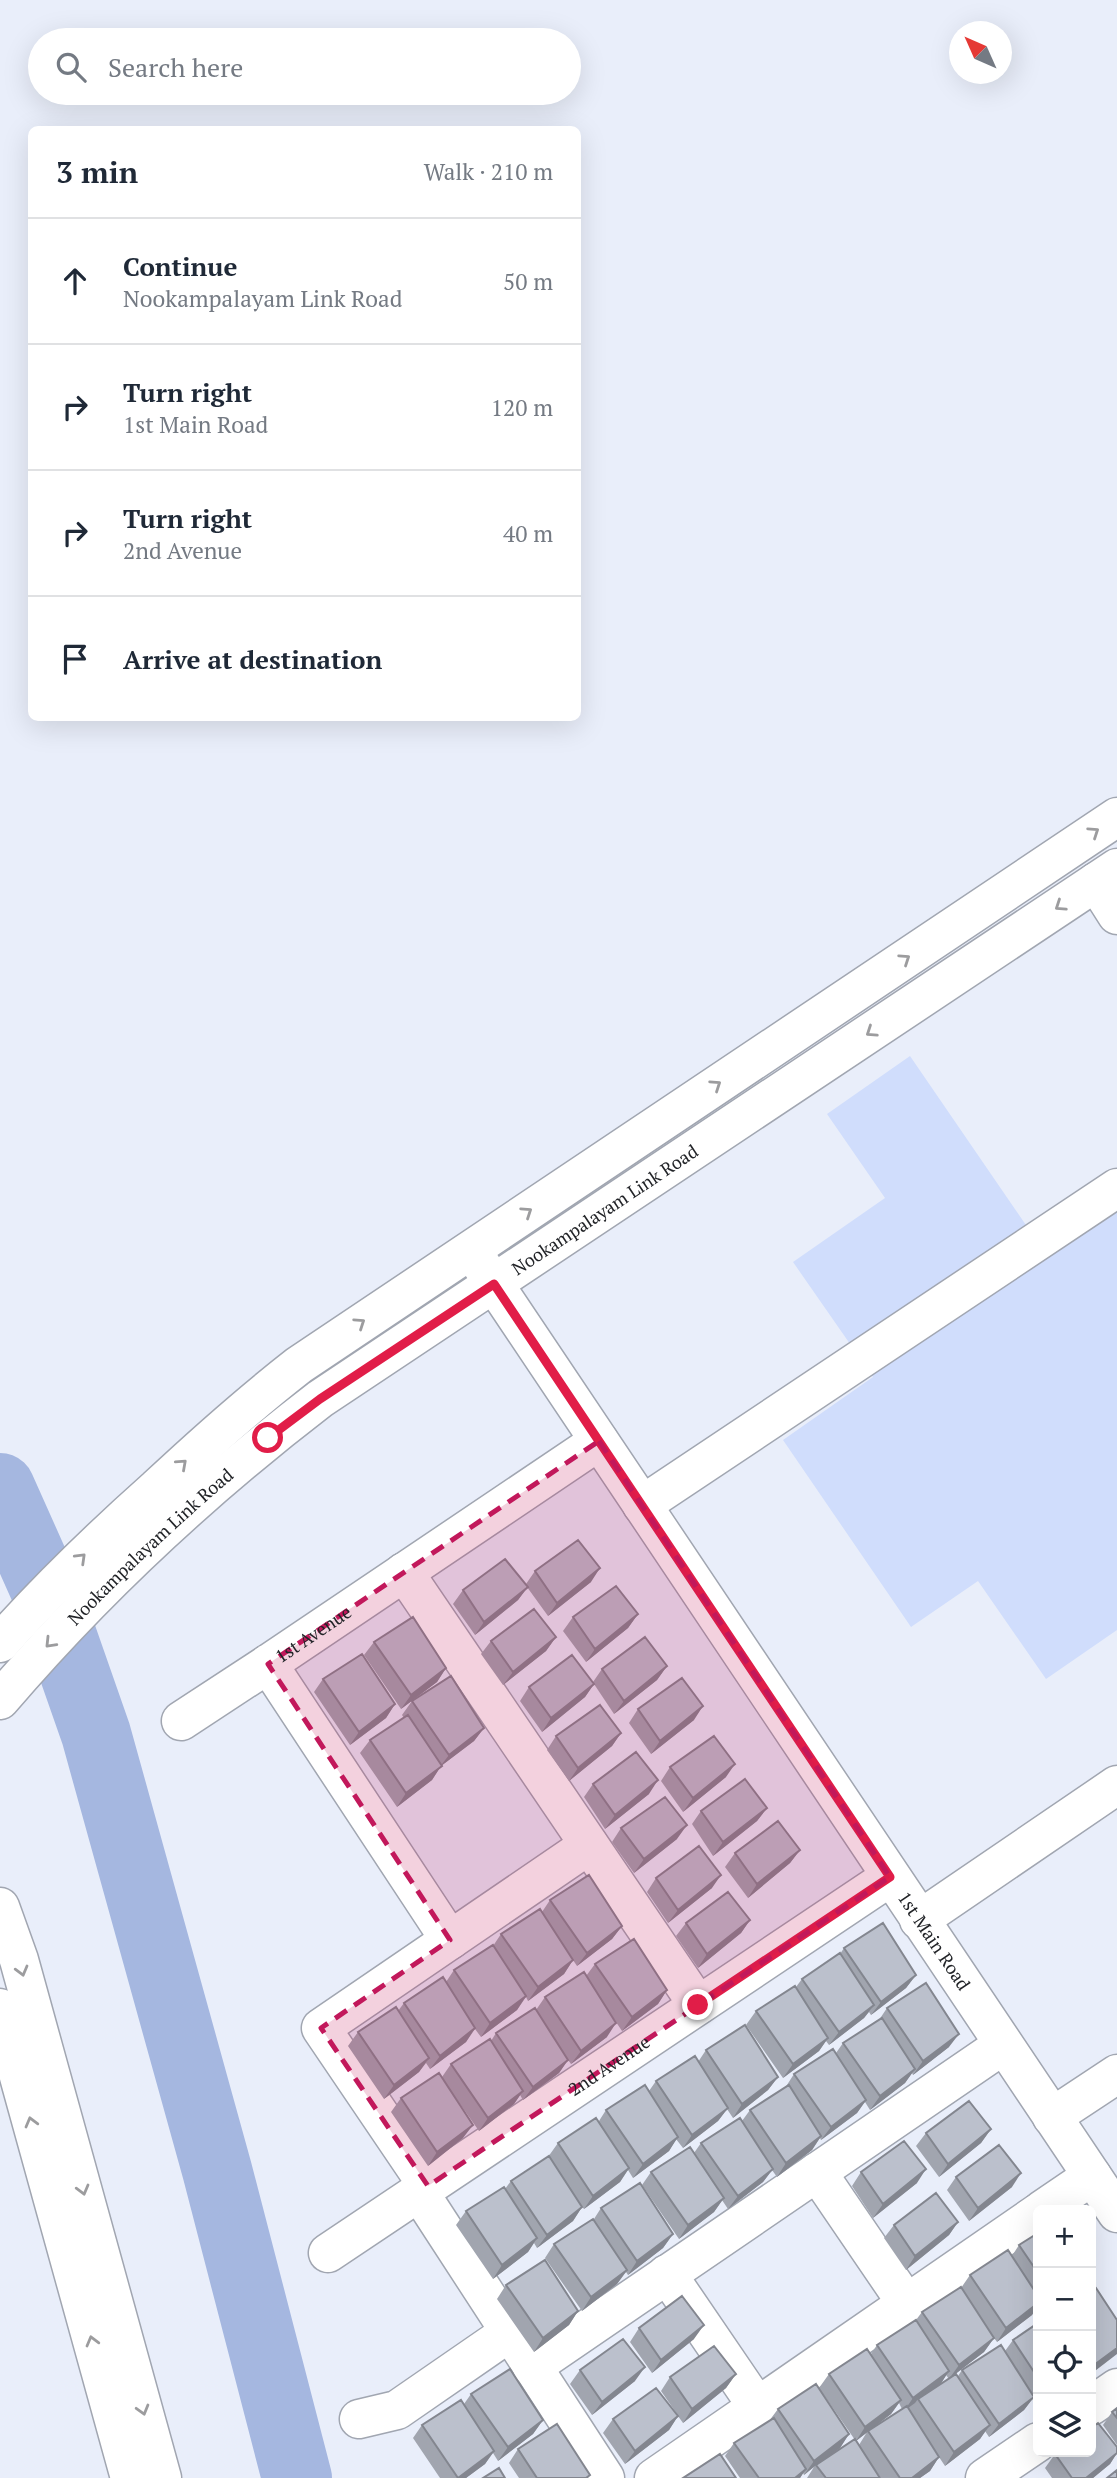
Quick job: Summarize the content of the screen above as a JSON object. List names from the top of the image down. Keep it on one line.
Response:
{"streets":{"street":["Nookampalayam Link Road","1st Avenue","1st Main Road","2nd Avenue"]},"crossings":[["Nookampalayam Link Road","1st Main Road"],["1st Avenue","1st Main Road"],["1st Main Road","2nd Avenue"]],"north":"top left","page":{"search":"Search here","heading":["3 min","Walk · 210 m"],"list":[["Continue","Nookampalayam Link Road","50 m"],["Turn right","1st Main Road","120 m"],["Turn right","2nd Avenue","40 m"],"Arrive at destination"],"map_buttons":["+","−"]}}
